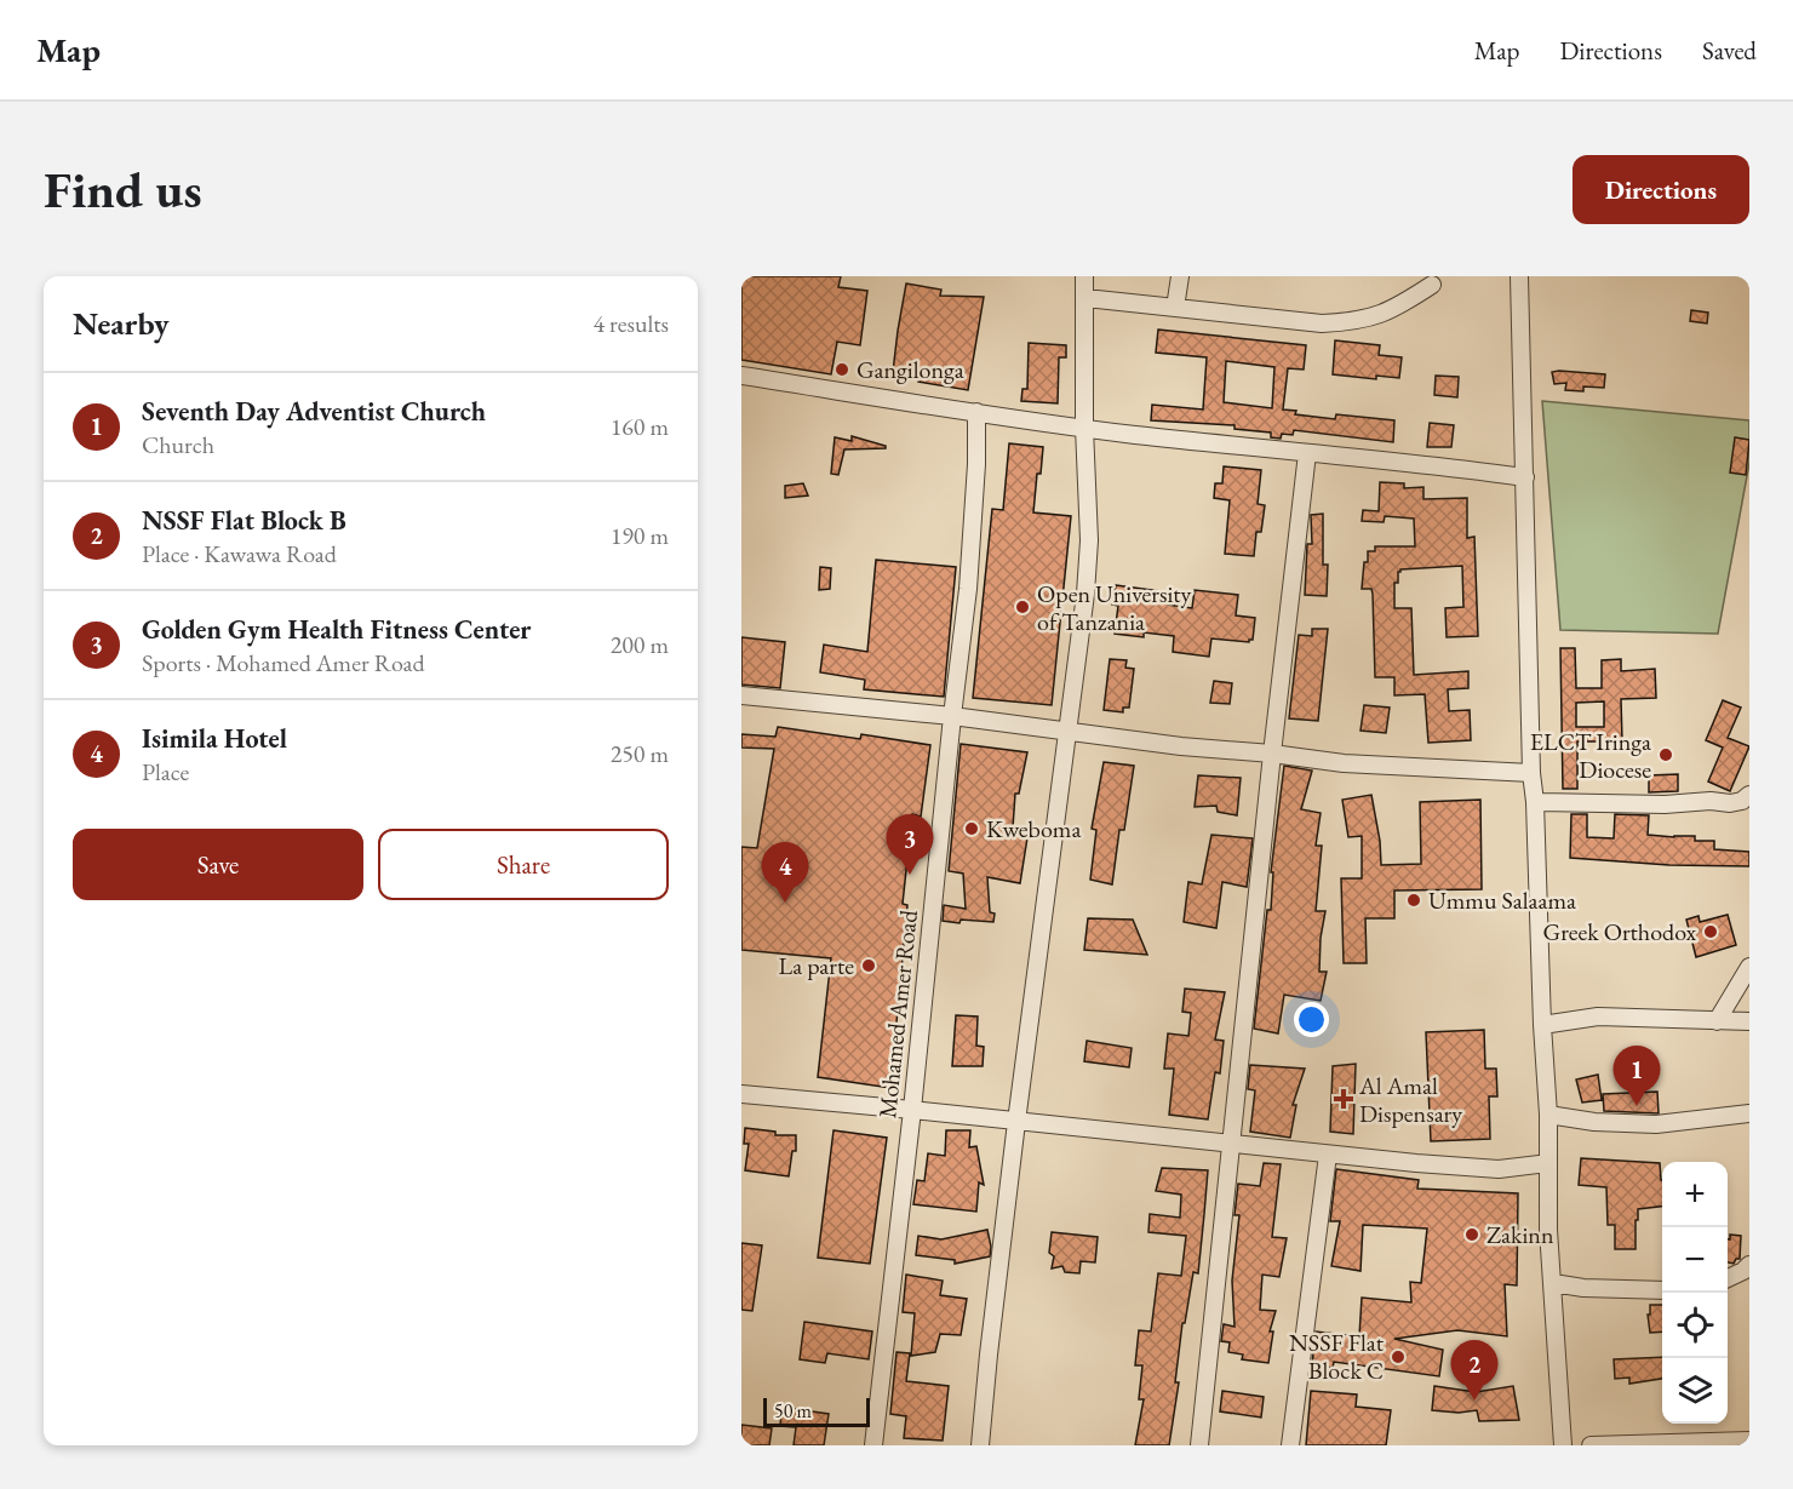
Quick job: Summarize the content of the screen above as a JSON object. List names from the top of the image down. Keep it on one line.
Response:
{"streets":{"street":["Mohamed Amer Road"]},"places":{"other":["Gangilonga","Open University of Tanzania","ELCT Iringa Diocese","Kweboma","Ummu Salaama","Greek Orthodox","La parte","Zakinn","NSSF Flat Block C"],"health":["Al Amal Dispensary"]},"scale_bar":"50 m","page":{"header":"Map","nav":["Map","Directions","Saved"],"buttons":["Directions",["Save","Share"]],"title":"Find us","heading":["Nearby","4 results"],"list":[{"mark":"1","name":"Seventh Day Adventist Church","note":"Church","value":"160 m"},{"mark":"2","name":"NSSF Flat Block B","note":"Place · Kawawa Road","value":"190 m"},{"mark":"3","name":"Golden Gym Health Fitness Center","note":"Sports · Mohamed Amer Road","value":"200 m"},{"mark":"4","name":"Isimila Hotel","note":"Place","value":"250 m"}],"pins":["3","4","1","2"],"map_buttons":["+","−"],"scale":"50 m"}}
